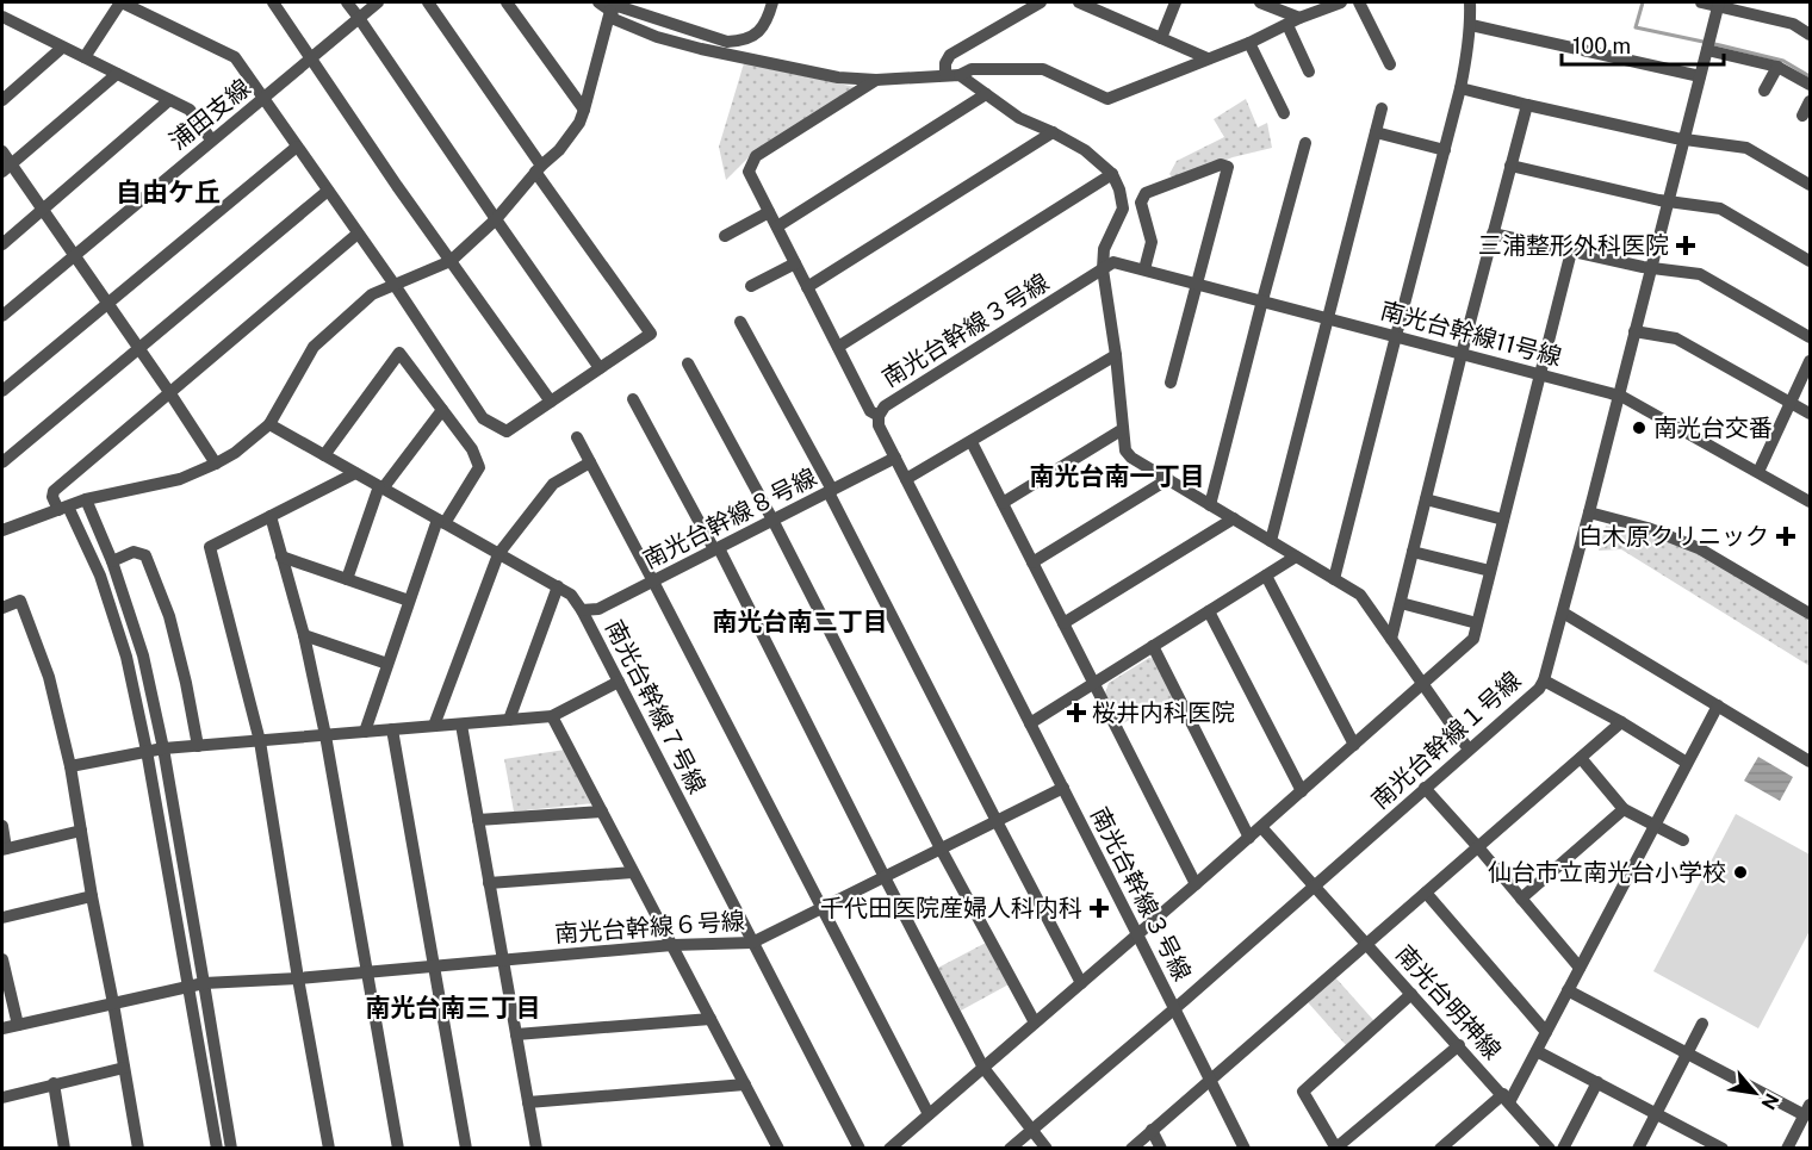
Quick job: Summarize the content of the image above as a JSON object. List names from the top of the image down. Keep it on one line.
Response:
{"streets":{"street":["浦田支線","南光台幹線３号線","南光台幹線11号線","南光台幹線８号線","南光台幹線７号線","南光台幹線１号線","南光台幹線６号線","南光台明神線"]},"crossings":[["南光台幹線３号線","南光台幹線11号線"],["南光台幹線３号線","南光台幹線８号線"],["南光台幹線３号線","南光台幹線１号線"],["南光台幹線３号線","南光台幹線６号線"],["南光台幹線11号線","南光台幹線１号線"],["南光台幹線８号線","南光台幹線７号線"],["南光台幹線７号線","南光台幹線６号線"],["南光台幹線１号線","南光台明神線"]],"districts":["自由ケ丘","南光台南一丁目","南光台南二丁目","南光台南三丁目"],"places":{"health":["三浦整形外科医院","白木原クリニック","桜井内科医院","千代田医院産婦人科内科"],"other":["南光台交番","仙台市立南光台小学校"]},"scale_bar":"100 m","north":"bottom right"}
